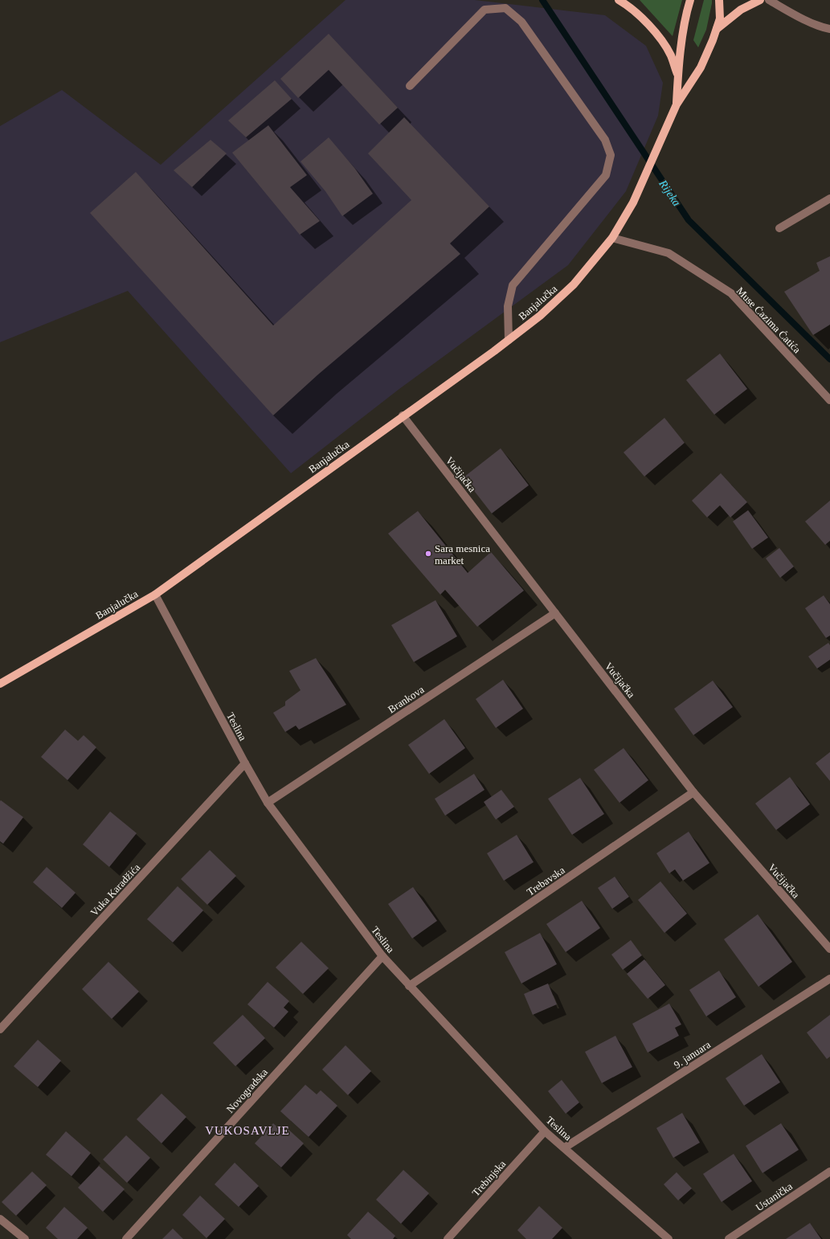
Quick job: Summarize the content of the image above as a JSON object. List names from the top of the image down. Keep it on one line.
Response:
{"streets":{"main road":["Banjalučka"],"street":["Muse Ćazima Ćatića","Vučijačka","Brankova","Teslina","Trebavska","Vuka Karadžića","9. januara","Novogradska","Trebinjska","Ustanička"]},"crossings":[["Banjalučka","Muse Ćazima Ćatića"],["Banjalučka","Vučijačka"],["Banjalučka","Teslina"],["Vučijačka","Brankova"],["Vučijačka","Trebavska"],["Brankova","Teslina"],["Teslina","Trebavska"],["Teslina","Vuka Karadžića"],["Teslina","9. januara"],["Teslina","Novogradska"],["Teslina","Trebinjska"]],"districts":["VUKOSAVLJE"],"water":["Rijeka"],"places":["Sara mesnica market"]}
